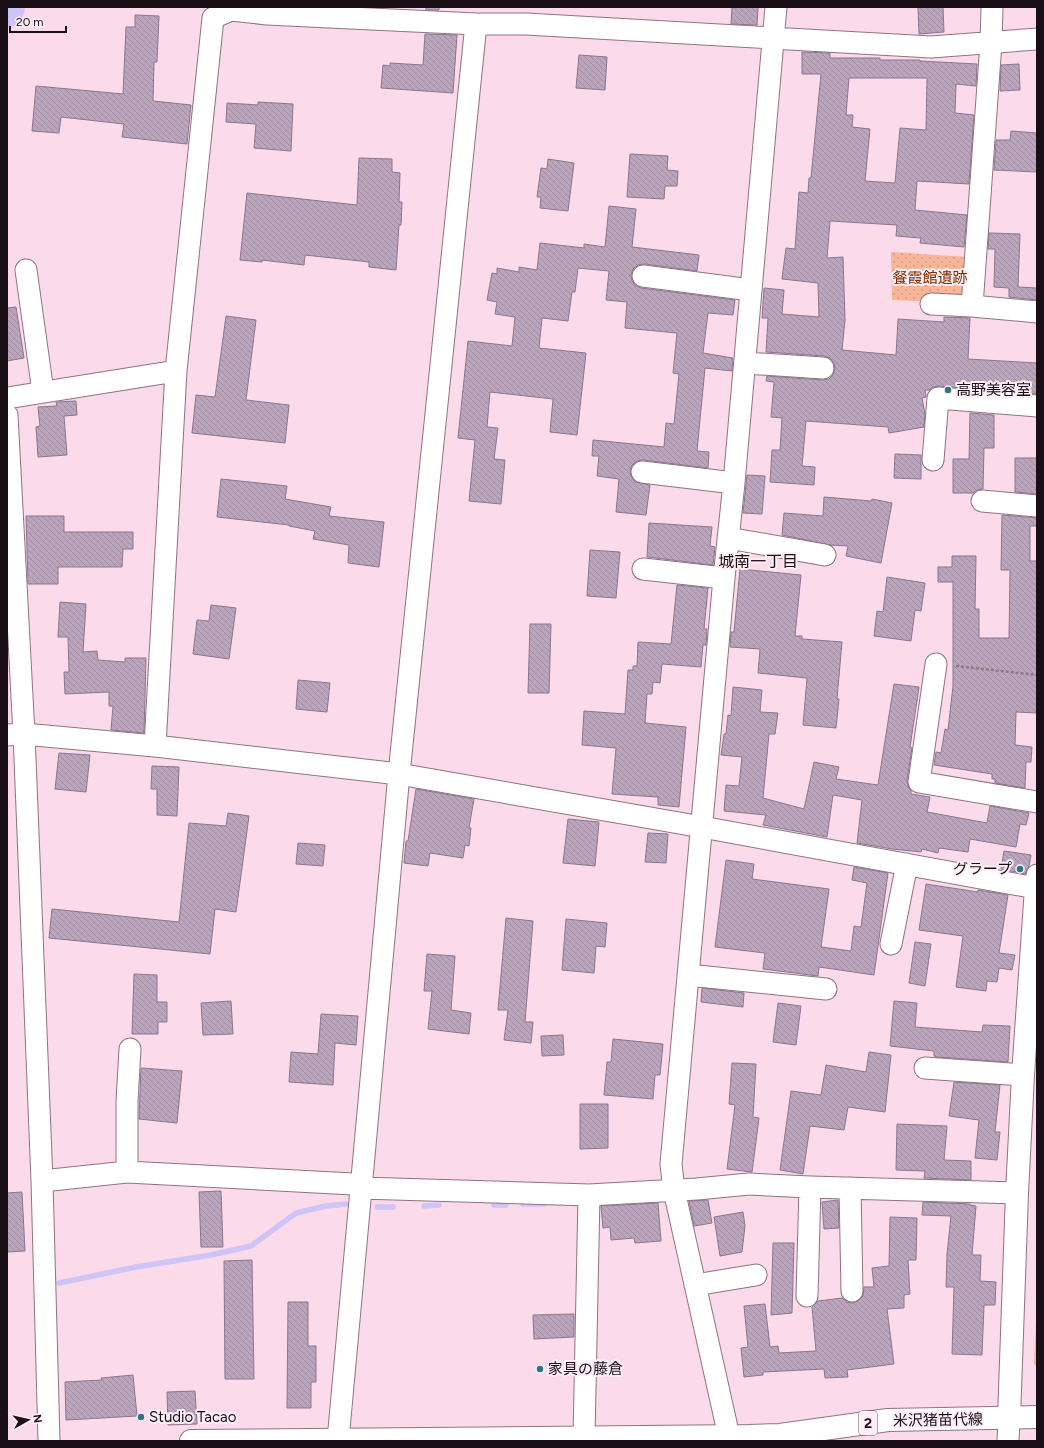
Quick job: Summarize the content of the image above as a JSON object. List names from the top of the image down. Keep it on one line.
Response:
{"streets":{"main road":["米沢猪苗代線","2"]},"districts":["城南一丁目"],"parks":["餐霞館遺跡"],"places":["高野美容室","グラープ","家具の藤倉","Studio Tacao"],"scale_bar":"20 m","north":"right"}
